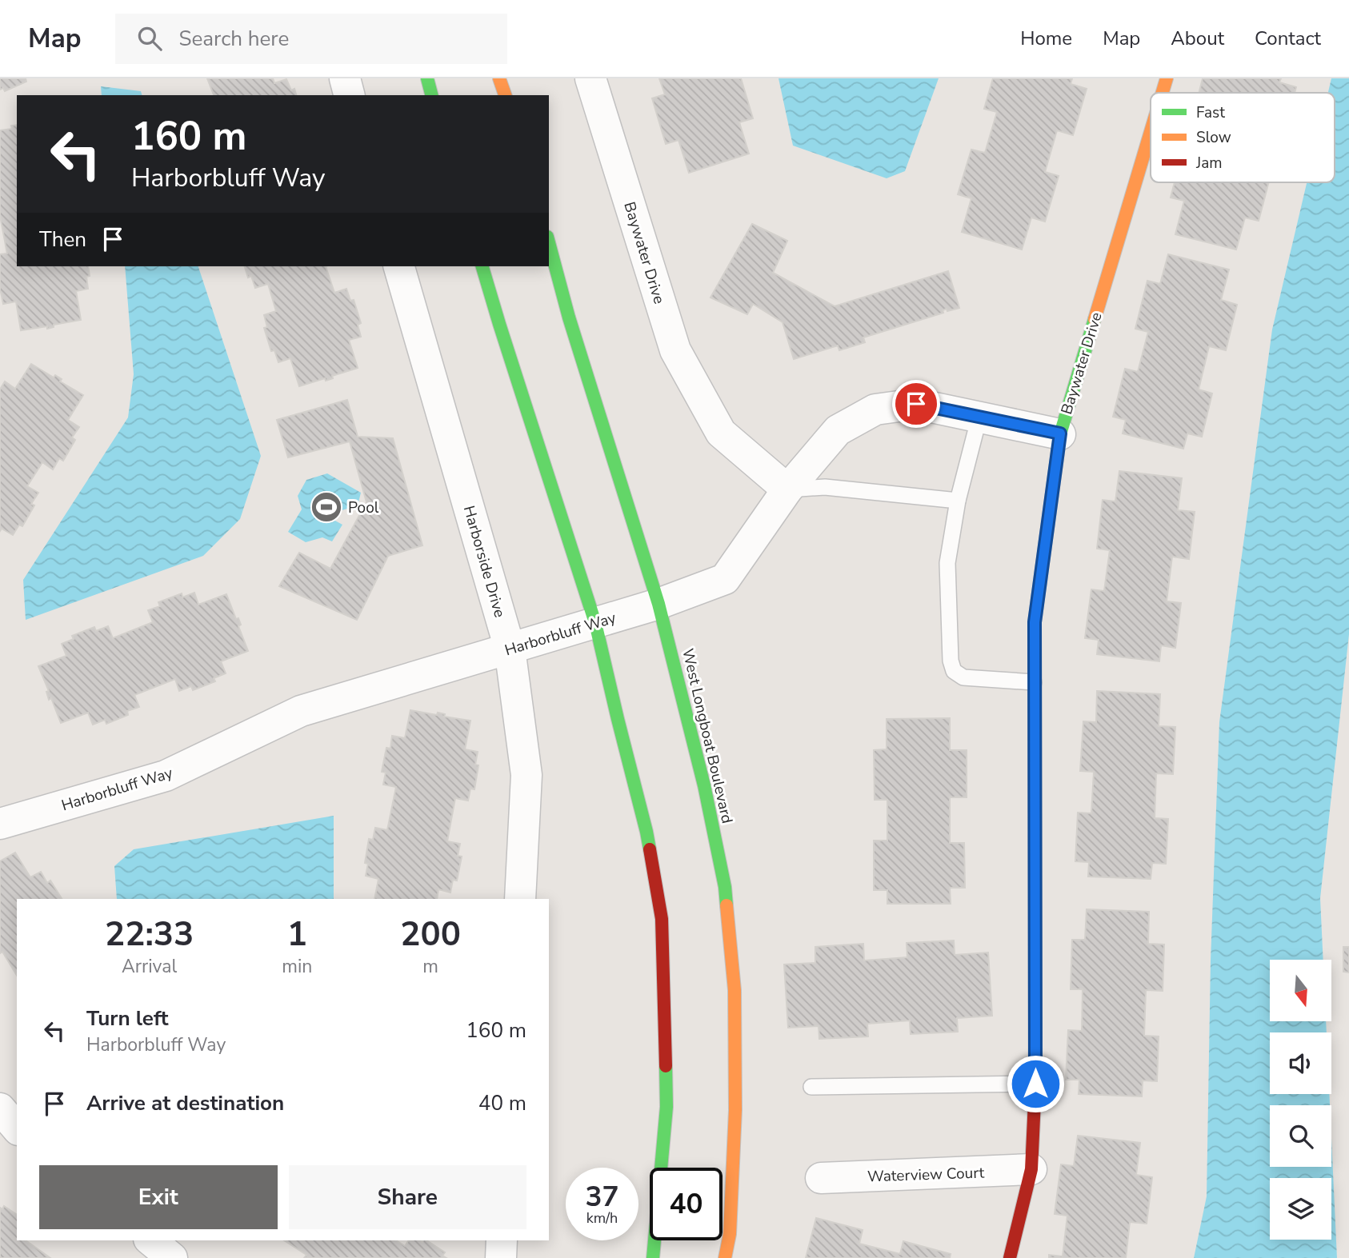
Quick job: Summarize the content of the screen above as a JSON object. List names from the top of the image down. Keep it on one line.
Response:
{"streets":{"street":["Baywater Drive","Harborside Drive","Harborbluff Way","West Longboat Boulevard","Waterview Court"]},"crossings":[["Baywater Drive","Harborbluff Way"],["Baywater Drive","Waterview Court"],["Harborside Drive","Harborbluff Way"],["Harborbluff Way","West Longboat Boulevard"]],"places":{"sports":["Pool"]},"legend":["Fast","Slow","Jam"],"north":"bottom","page":{"header":"Map","search":"Search here","nav":["Home","Map","About","Contact"],"turn":["160 m","Harborbluff Way"],"then":"Then","eta":["22:33","Arrival","1","min","200","m"],"list":[{"name":"Turn left","note":"Harborbluff Way","value":"160 m"},{"name":"Arrive at destination","value":"40 m"}],"buttons":["Exit","Share"],"speed":"37 km/h","limit":"40"}}
